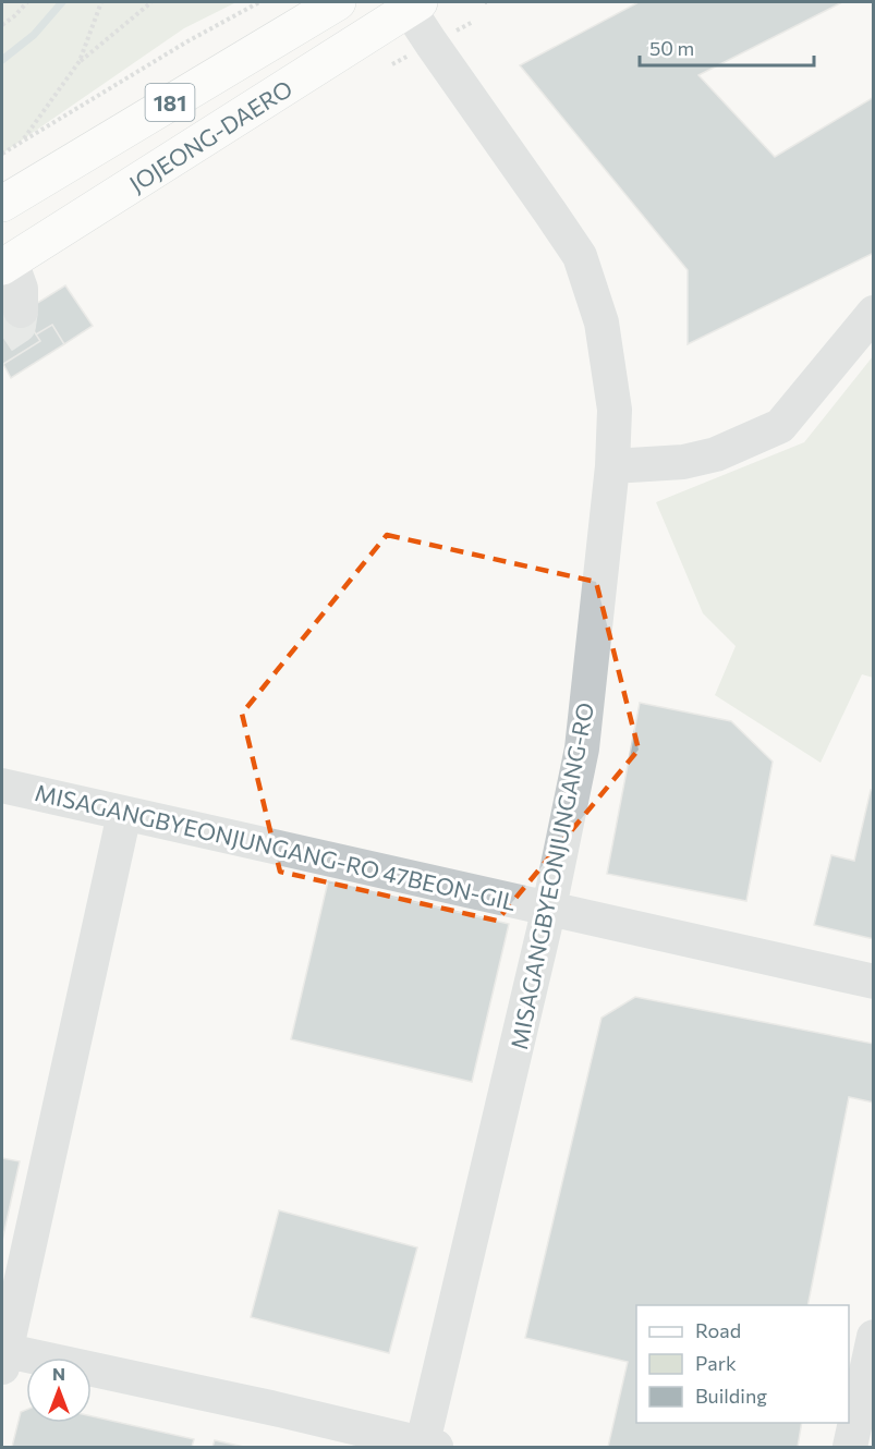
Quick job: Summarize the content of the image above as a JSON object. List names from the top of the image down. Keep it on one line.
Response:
{"streets":{"main road":["181","JOJEONG-DAERO"],"street":["MISAGANGBYEONJUNGANG-RO 47BEON-GIL","MISAGANGBYEONJUNGANG-RO"]},"crossings":[["JOJEONG-DAERO","MISAGANGBYEONJUNGANG-RO"],["MISAGANGBYEONJUNGANG-RO 47BEON-GIL","MISAGANGBYEONJUNGANG-RO"]],"legend":["Road","Park","Building"],"scale_bar":"50 m","north":"top"}
